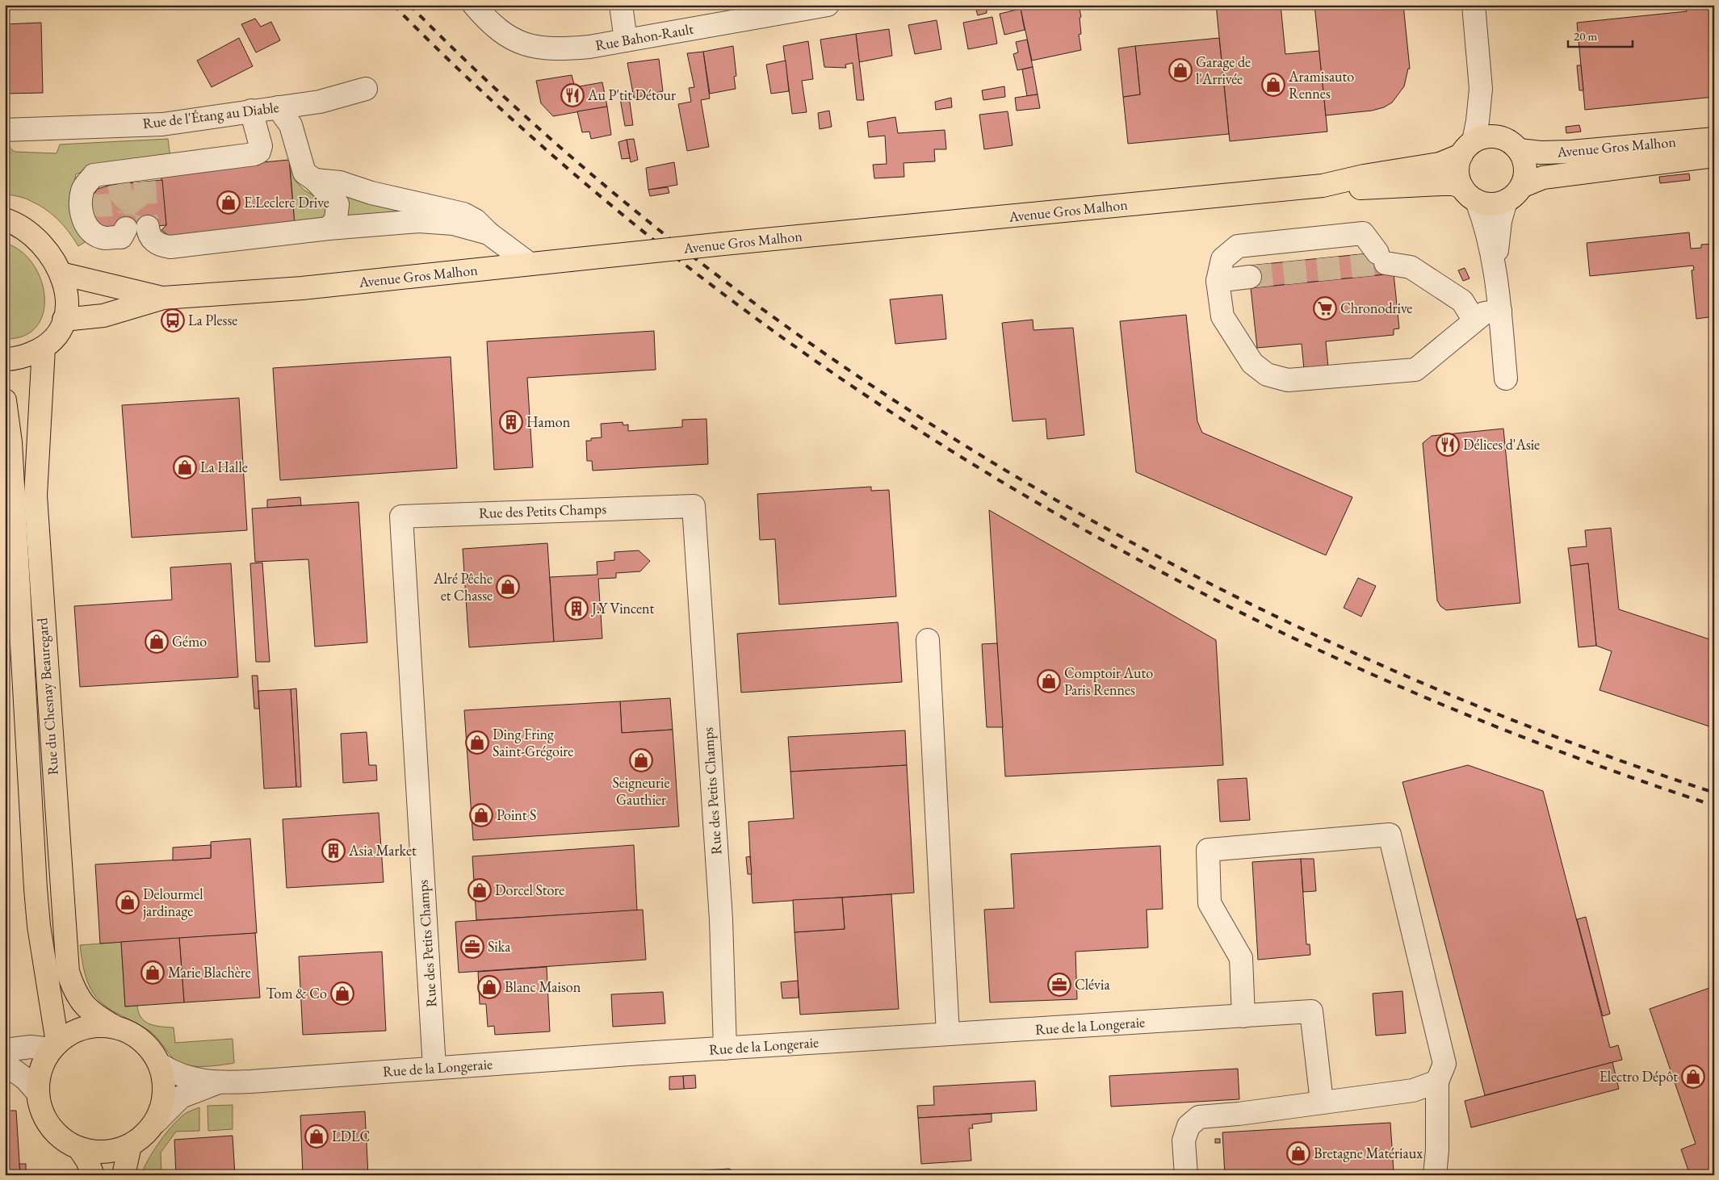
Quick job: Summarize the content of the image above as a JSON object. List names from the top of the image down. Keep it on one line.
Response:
{"streets":{"main road":["Avenue Gros Malhon","Rue du Chesnay Beauregard"],"street":["Rue Bahon-Rault","Rue de l'Étang au Diable","Rue des Petits Champs","Rue de la Longeraie"]},"crossings":[["Rue des Petits Champs","Rue de la Longeraie"],["Rue du Chesnay Beauregard","Rue de la Longeraie"]],"places":{"shop":["Garage de l'Arrivée","Aramisauto Rennes","E.Leclerc Drive","La Halle","Alré Pêche et Chasse","Gémo","Comptoir Auto Paris Rennes","Ding Fring Saint-Grégoire","Seigneurie Gauthier","Point S","Dorcel Store","Delourmel jardinage","Marie Blachère","Blanc Maison","Tom & Co","Electro Dépôt","LDLC","Bretagne Matériaux"],"restaurant":["Au P'tit Détour","Délices d'Asie"],"supermarket":["Chronodrive"],"bus stop":["La Plesse"],"building":["Hamon","J.Y Vincent","Asia Market"],"office":["Sika","Clévia"]},"scale_bar":"20 m"}
